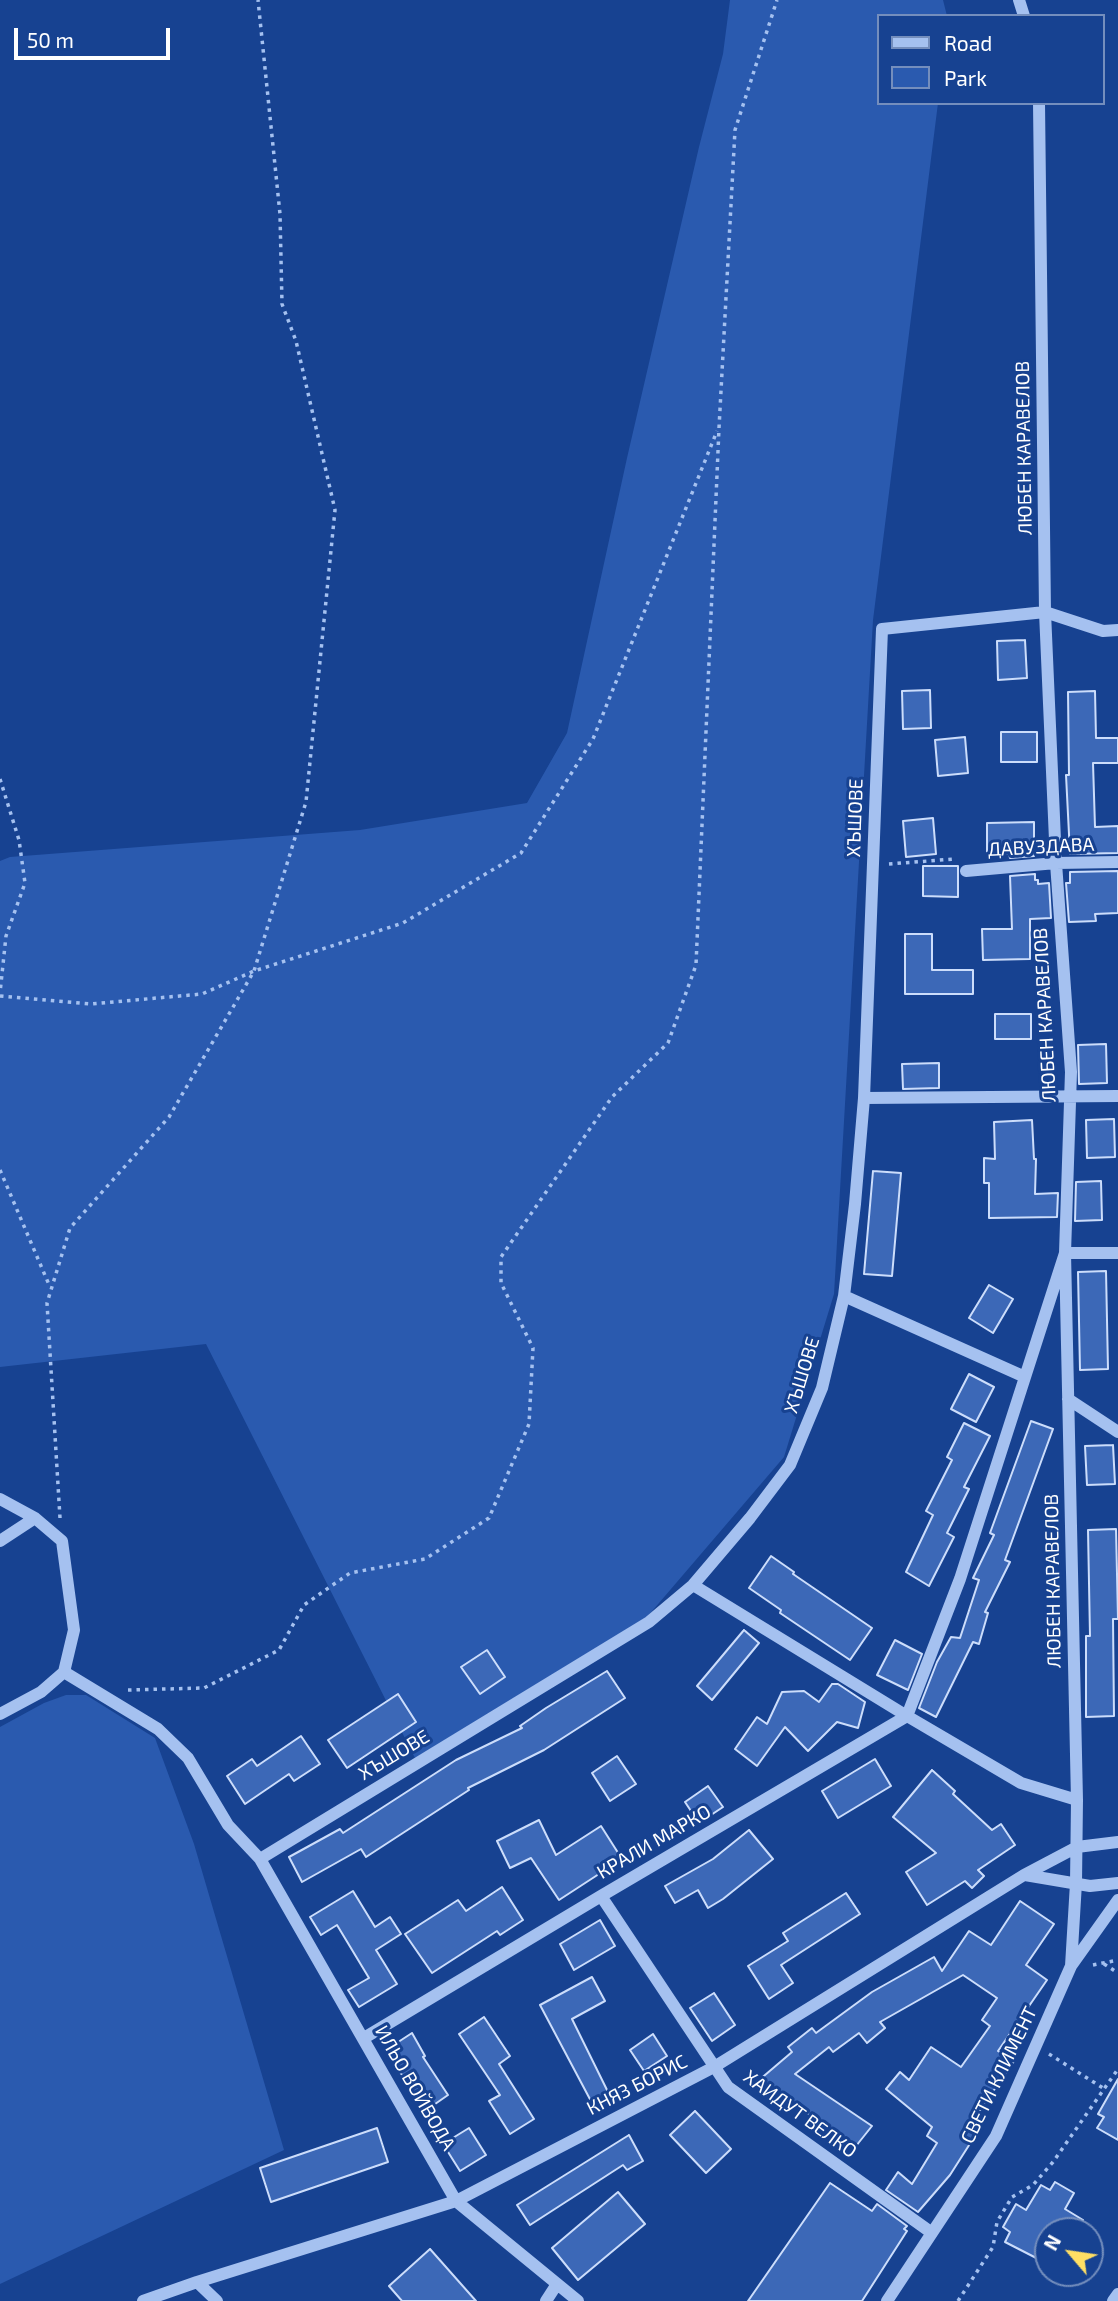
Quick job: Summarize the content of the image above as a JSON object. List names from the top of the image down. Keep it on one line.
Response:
{"streets":{"street":["ЛЮБЕН КАРАВЕЛОВ","ХЪШОВЕ","ДАВУЗДАВА","КРАЛИ МАРКО","СВЕТИ КЛИМЕНТ","КНЯЗ БОРИС","ИЛЬО ВОЙВОДА","ХАИДУТ ВЕЛКО"]},"crossings":[["ЛЮБЕН КАРАВЕЛОВ","ХЪШОВЕ"],["ЛЮБЕН КАРАВЕЛОВ","ДАВУЗДАВА"],["ЛЮБЕН КАРАВЕЛОВ","СВЕТИ КЛИМЕНТ"],["ЛЮБЕН КАРАВЕЛОВ","КНЯЗ БОРИС"],["ХЪШОВЕ","ИЛЬО ВОЙВОДА"],["КРАЛИ МАРКО","ИЛЬО ВОЙВОДА"],["КРАЛИ МАРКО","ХАИДУТ ВЕЛКО"],["СВЕТИ КЛИМЕНТ","ХАИДУТ ВЕЛКО"],["КНЯЗ БОРИС","ИЛЬО ВОЙВОДА"],["КНЯЗ БОРИС","ХАИДУТ ВЕЛКО"]],"legend":["Road","Park"],"scale_bar":"50 m","north":"top left"}
